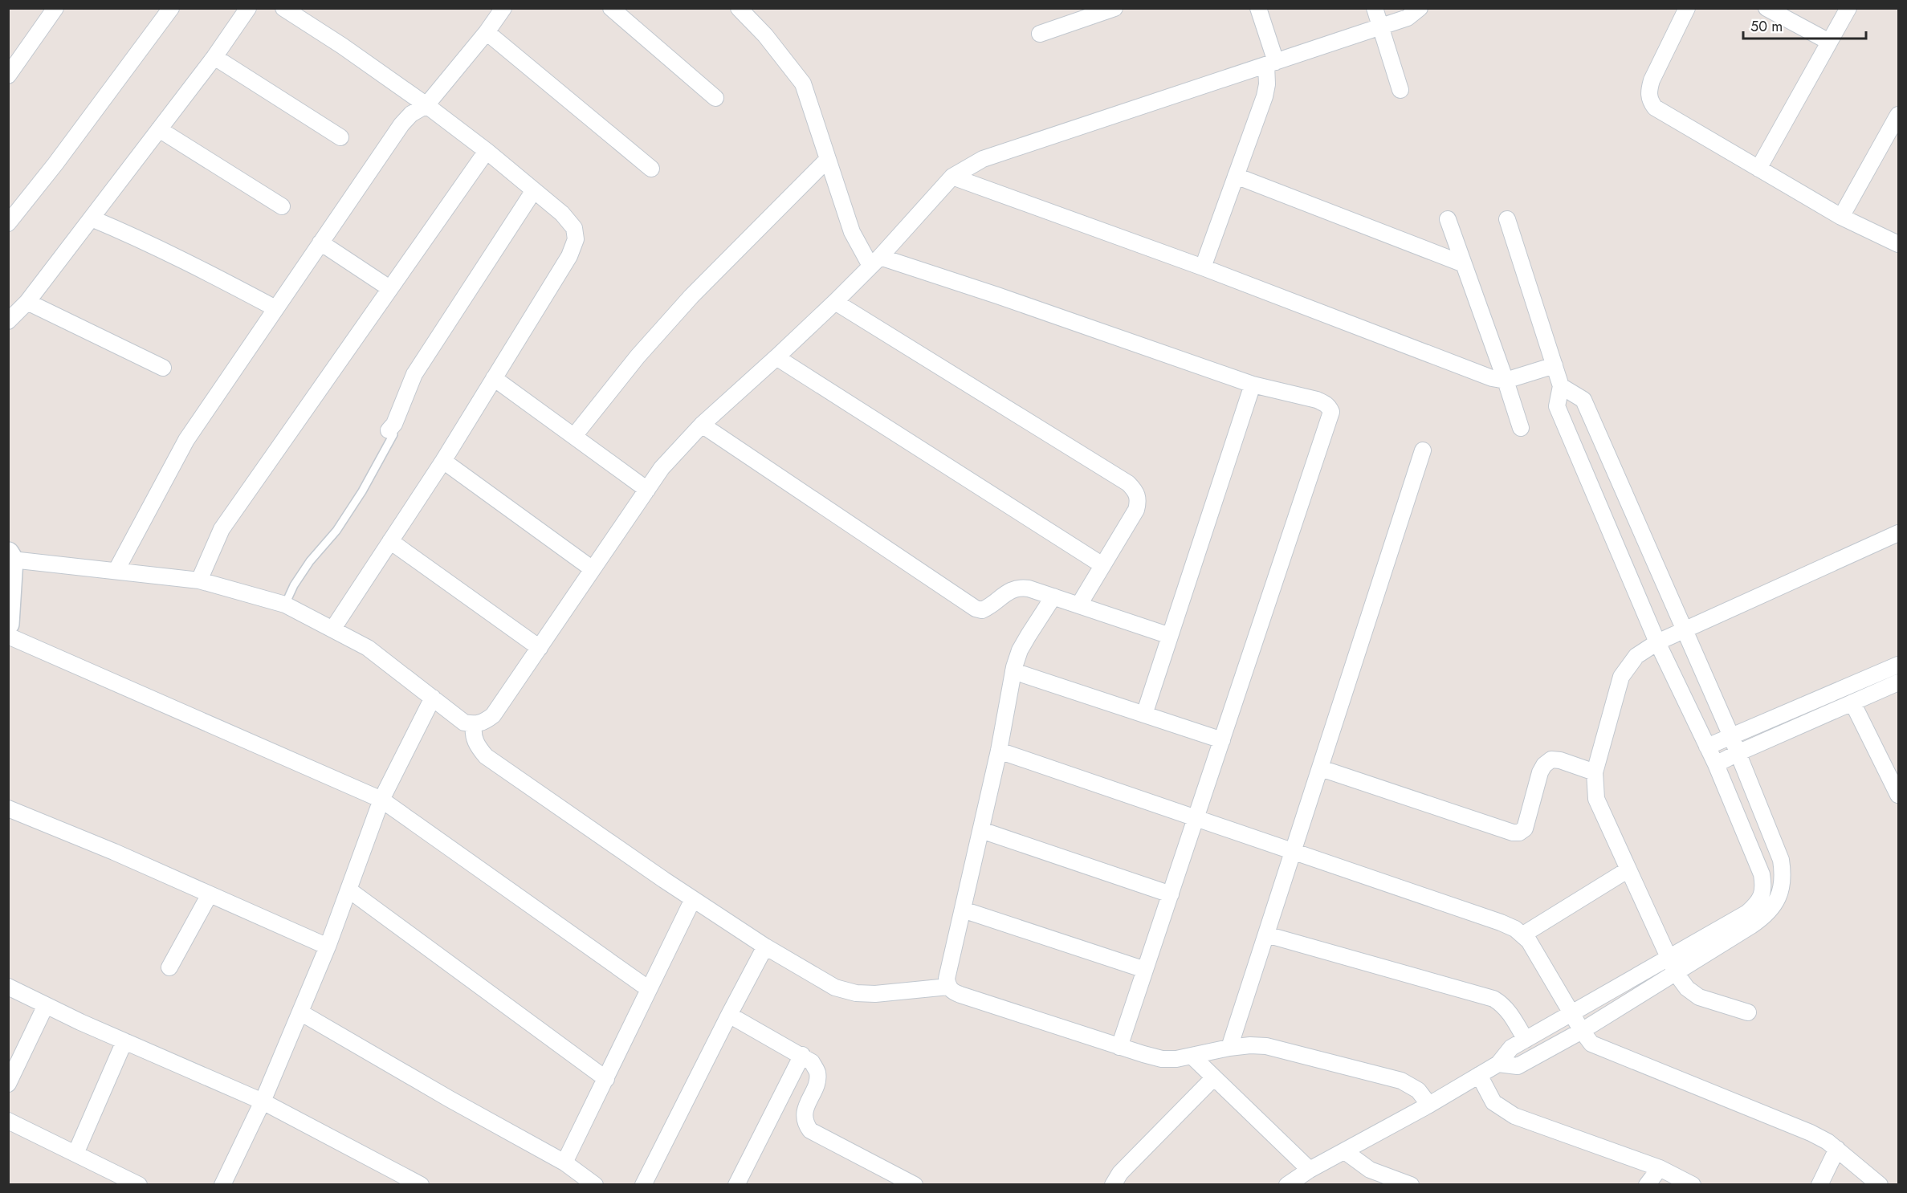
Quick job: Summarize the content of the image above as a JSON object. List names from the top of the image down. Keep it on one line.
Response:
{"scale_bar":"50 m"}
